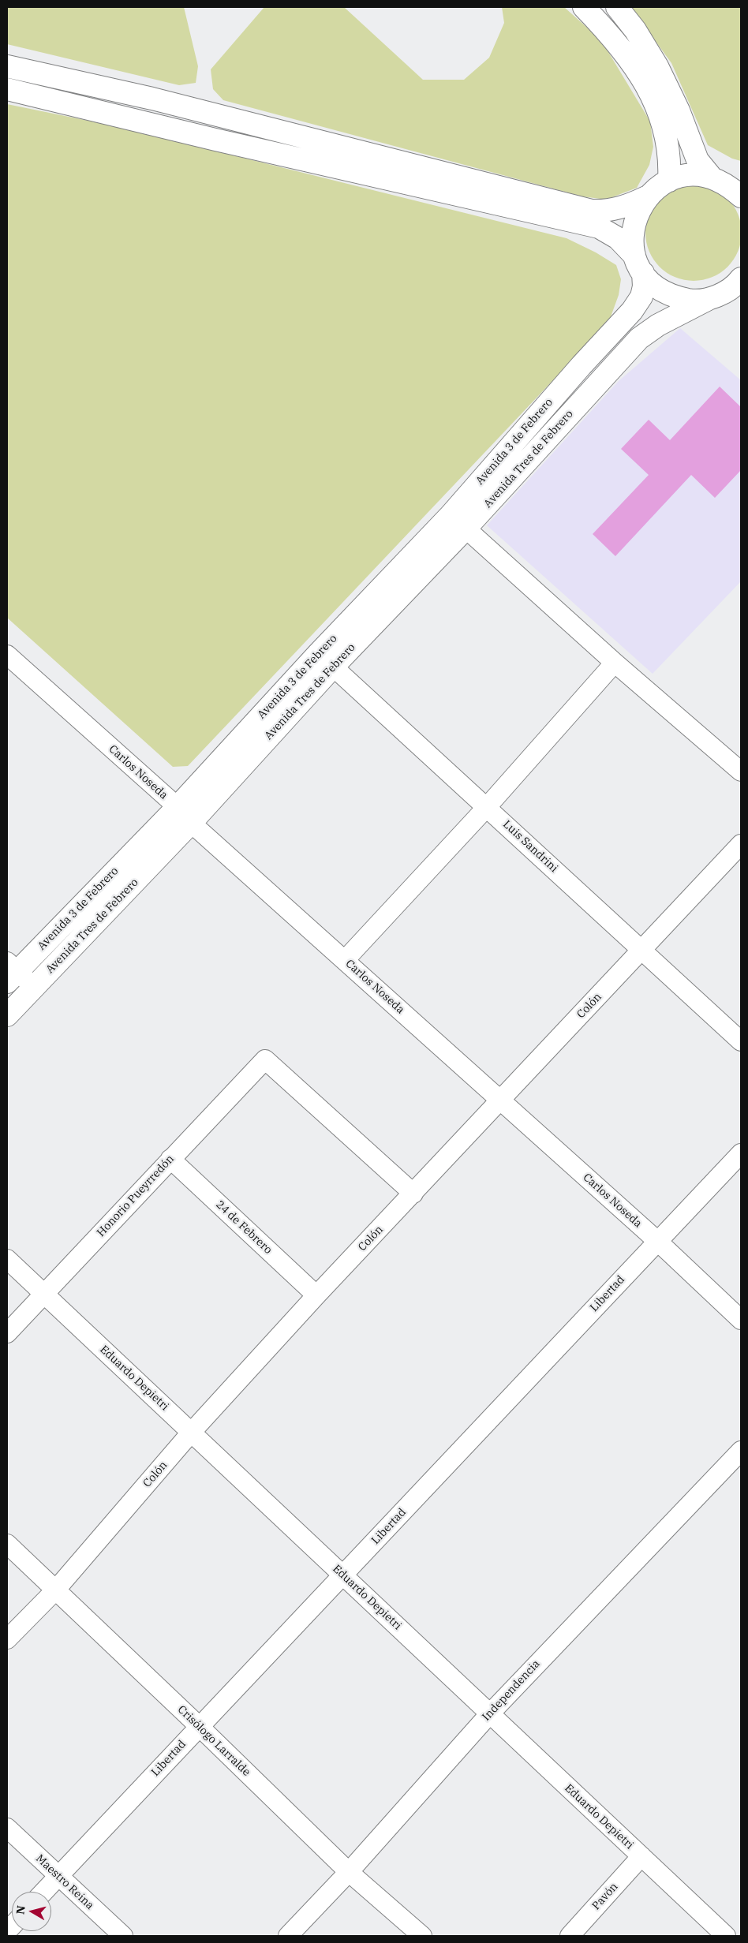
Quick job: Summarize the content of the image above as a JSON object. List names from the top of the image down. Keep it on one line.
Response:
{"streets":{"main road":["Avenida 3 de Febrero","Avenida Tres de Febrero"],"street":["Carlos Noseda","Luis Sandrini","Colón","Honorio Pueyrredón","24 de Febrero","Libertad","Eduardo Depietri","Independencia","Crisólogo Larralde","Maestro Reina","Pavón"]},"crossings":[["Avenida 3 de Febrero","Avenida Tres de Febrero"],["Avenida 3 de Febrero","Carlos Noseda"],["Avenida Tres de Febrero","Carlos Noseda"],["Avenida Tres de Febrero","Luis Sandrini"],["Carlos Noseda","Colón"],["Carlos Noseda","Libertad"],["Luis Sandrini","Colón"],["Colón","Honorio Pueyrredón"],["Colón","24 de Febrero"],["Colón","Eduardo Depietri"],["Colón","Crisólogo Larralde"],["Honorio Pueyrredón","24 de Febrero"],["Honorio Pueyrredón","Eduardo Depietri"],["Libertad","Eduardo Depietri"],["Libertad","Crisólogo Larralde"],["Libertad","Maestro Reina"],["Eduardo Depietri","Independencia"],["Eduardo Depietri","Pavón"],["Independencia","Crisólogo Larralde"]],"north":"left"}
